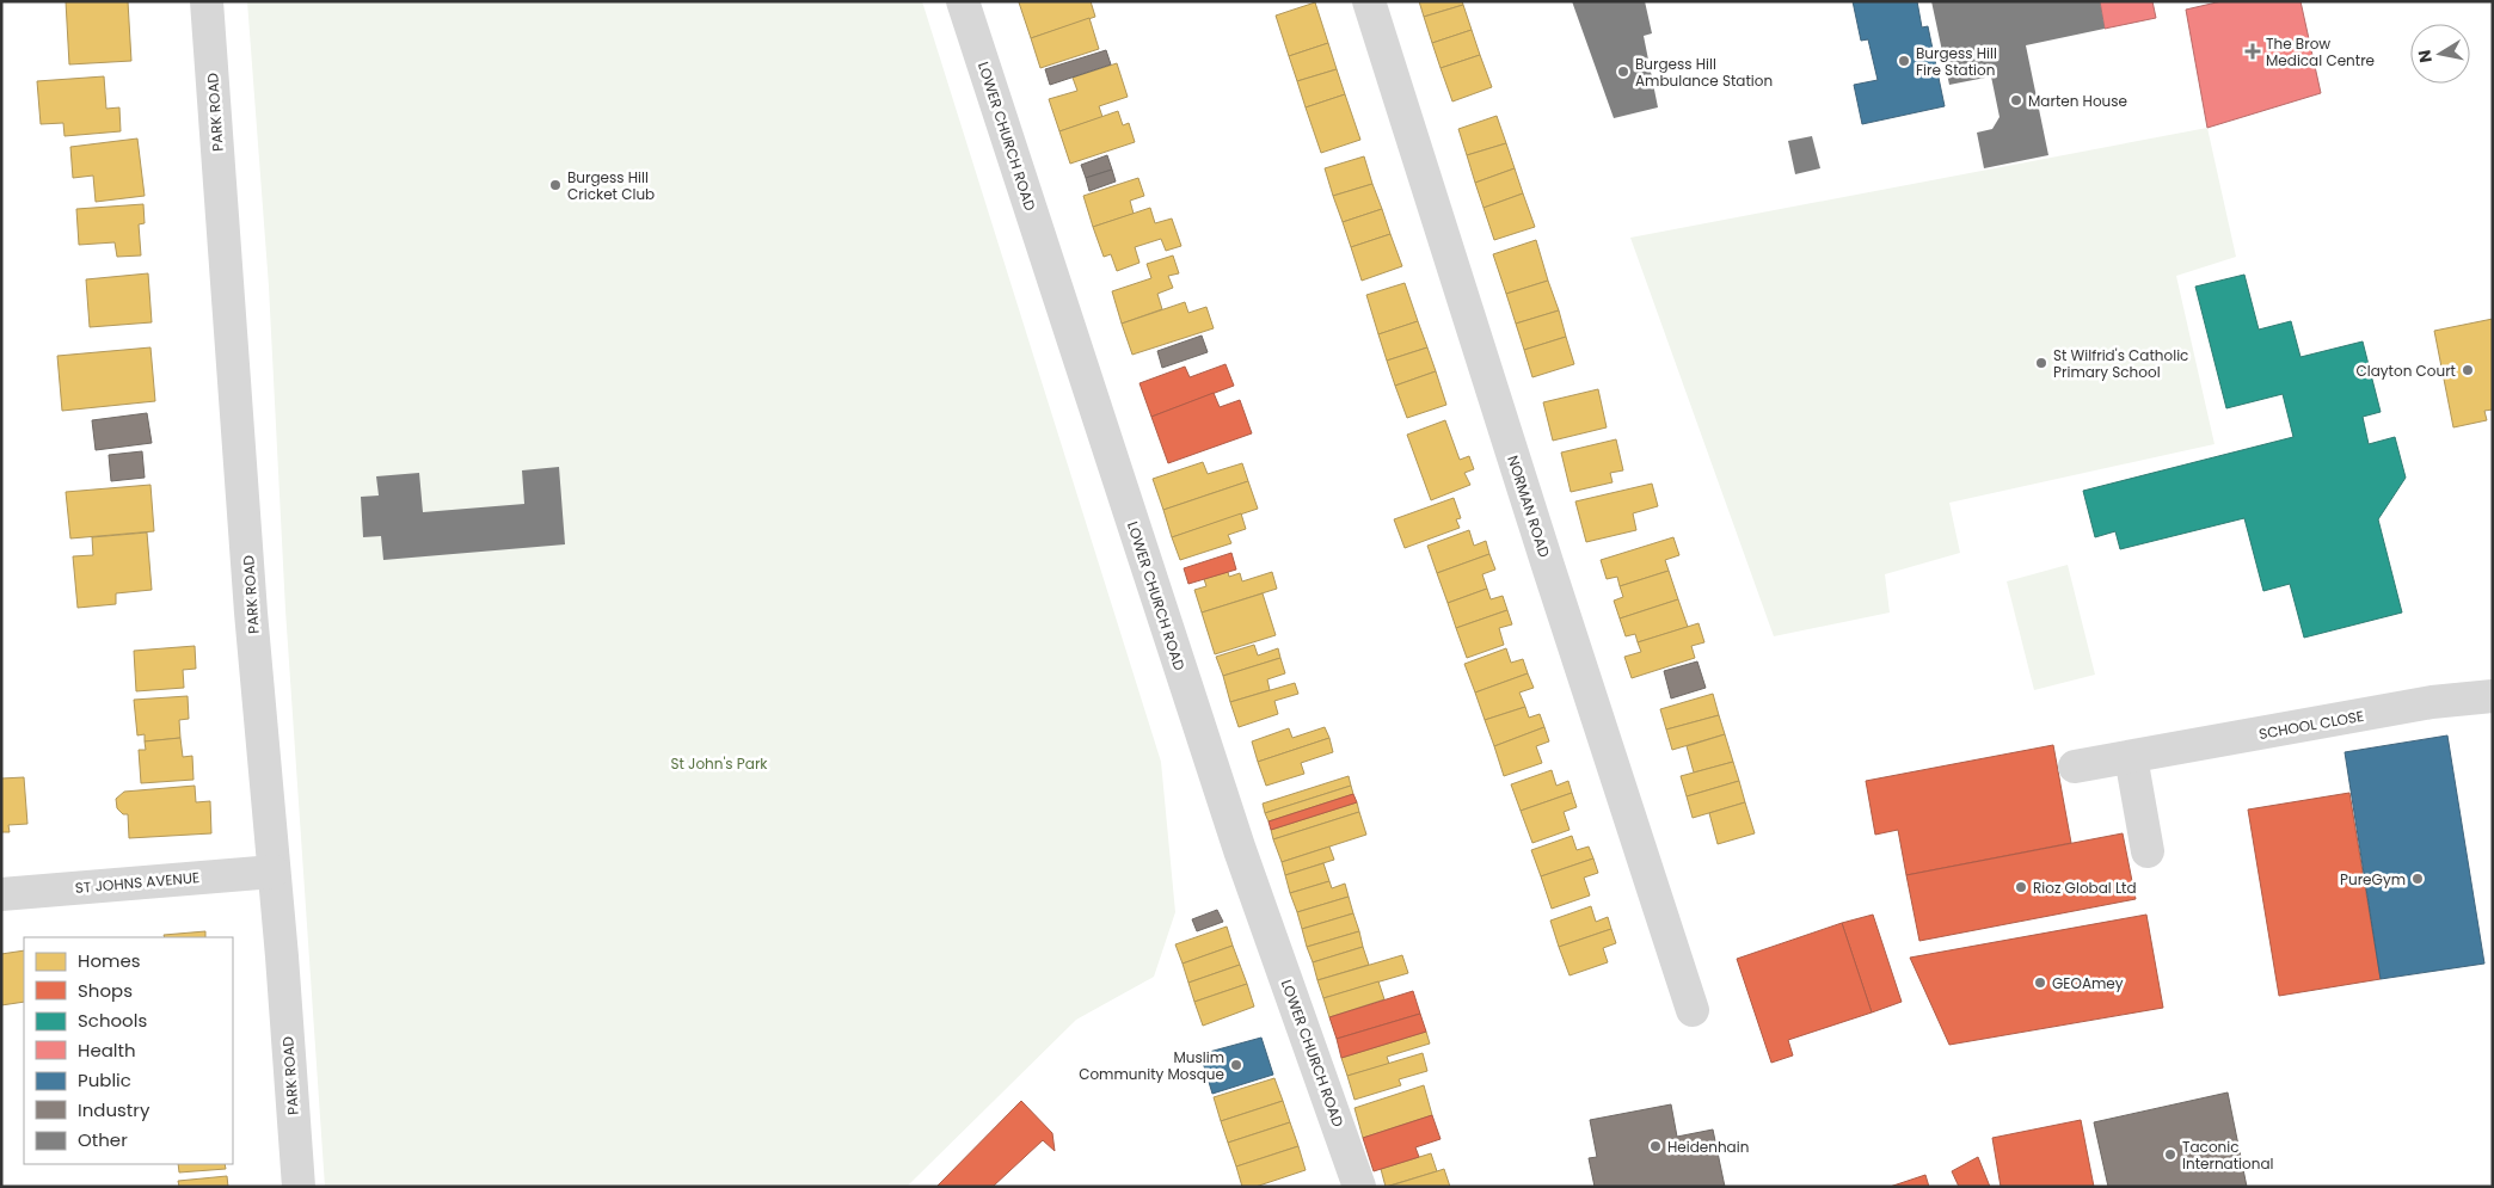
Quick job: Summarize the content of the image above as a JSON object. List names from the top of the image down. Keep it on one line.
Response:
{"streets":{"street":["PARK ROAD","LOWER CHURCH ROAD","NORMAN ROAD","SCHOOL CLOSE","ST JOHNS AVENUE"]},"crossings":[["PARK ROAD","ST JOHNS AVENUE"]],"parks":["St John's Park"],"places":{"health":["The Brow Medical Centre"],"other":["Burgess Hill Fire Station","Burgess Hill Ambulance Station","Marten House","Burgess Hill Cricket Club","St Wilfrid's Catholic Primary School","Clayton Court","PureGym","Rioz Global Ltd","GEOAmey","Muslim Community Mosque","Heidenhain","Taconic International"]},"legend":["Homes","Shops","Schools","Health","Public","Industry","Other"],"north":"left"}
